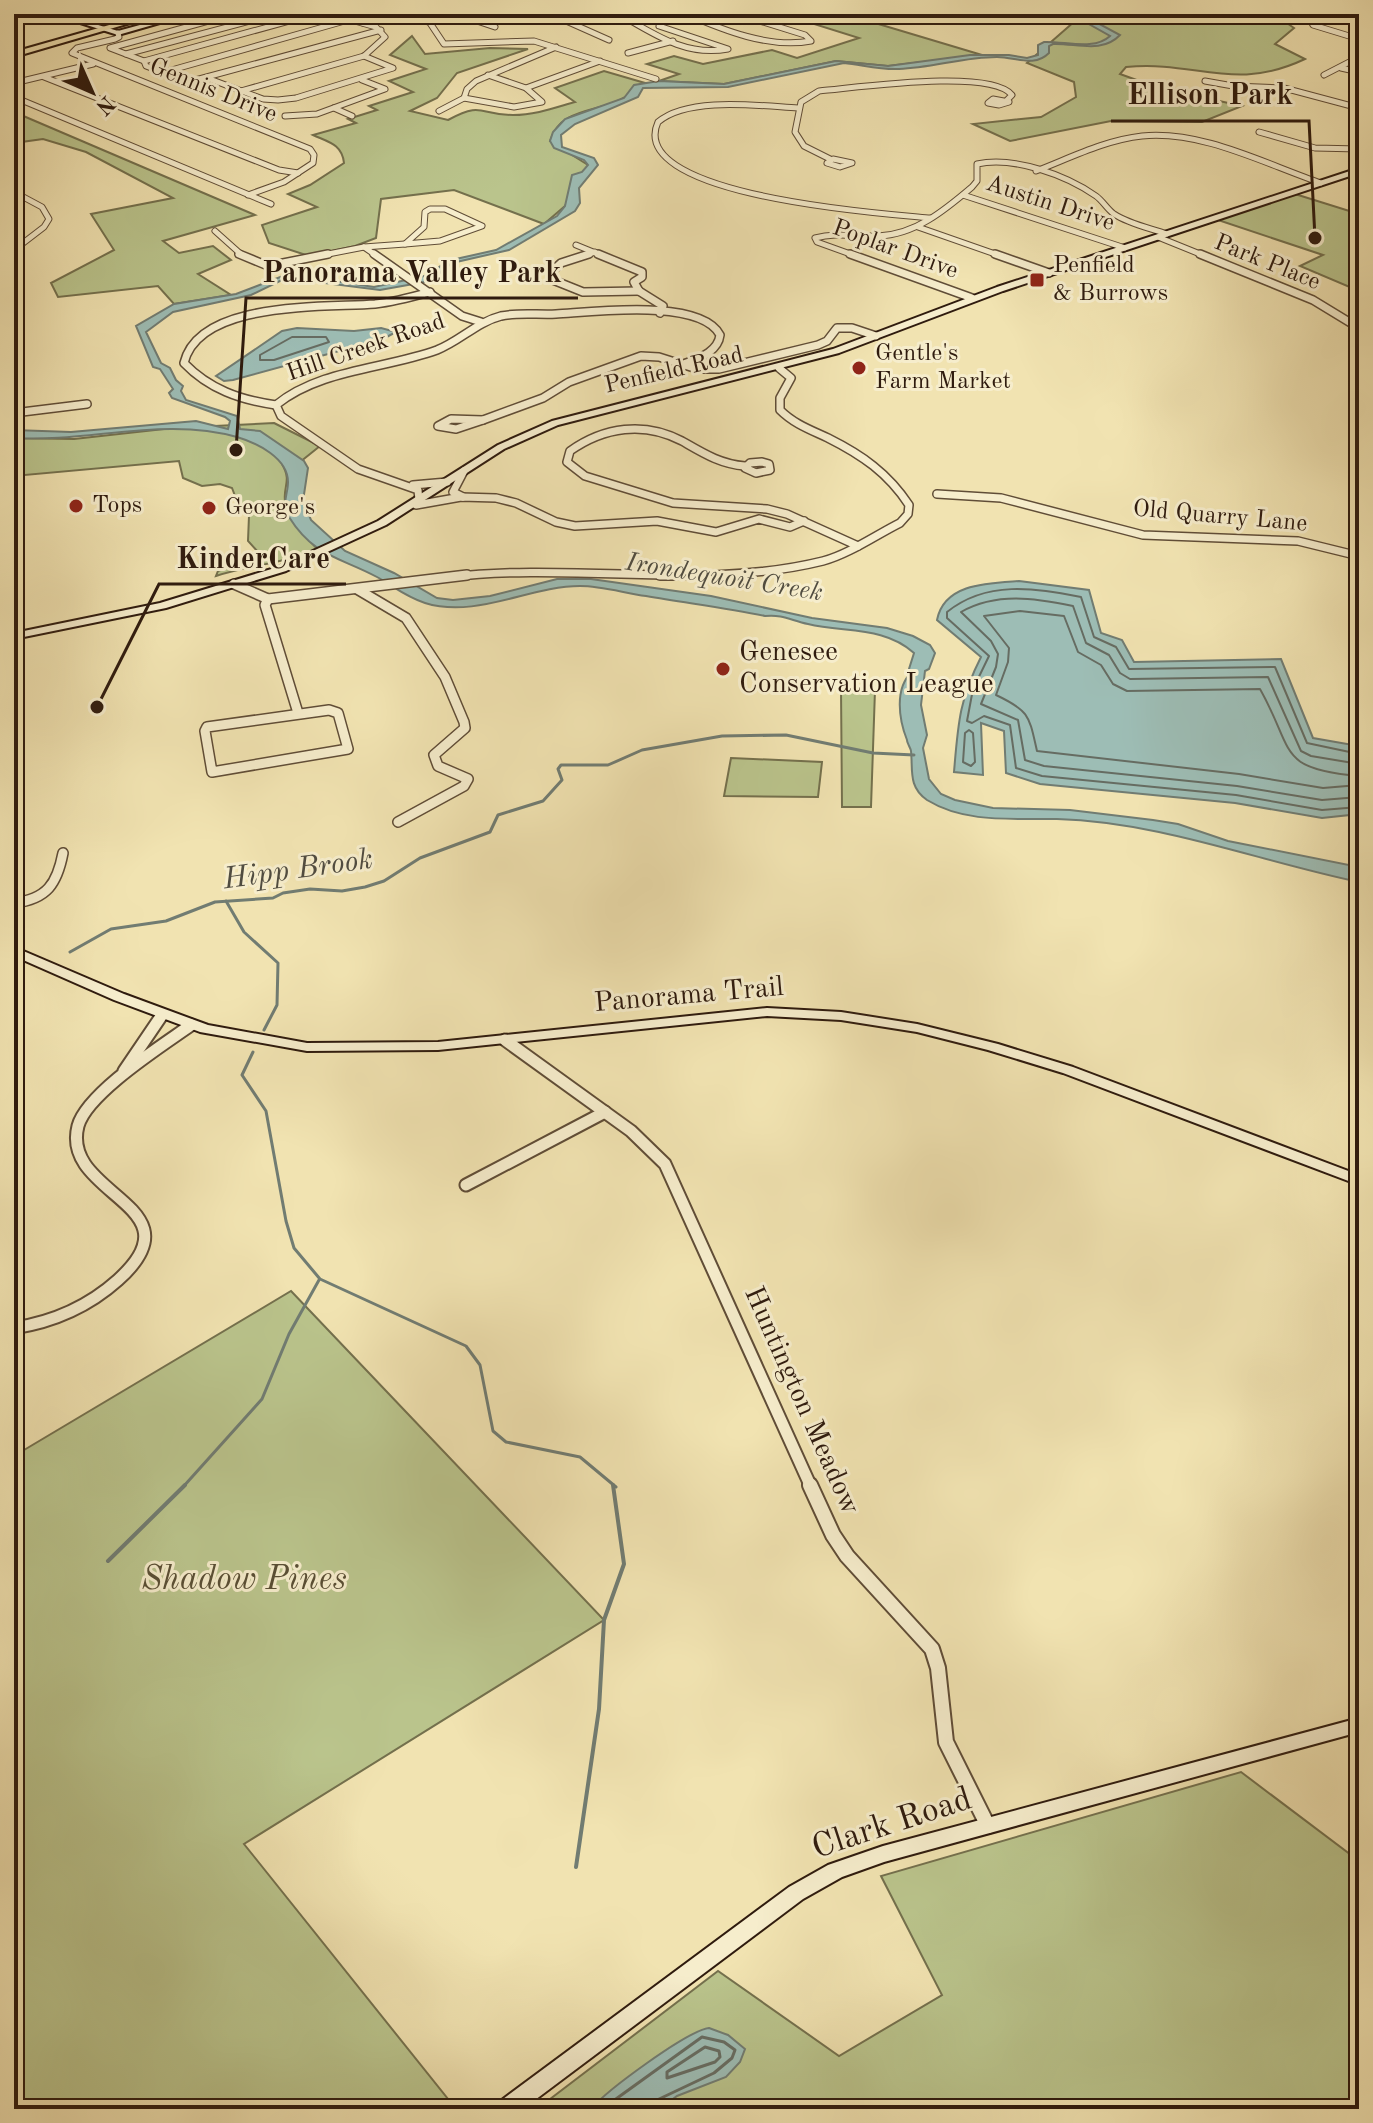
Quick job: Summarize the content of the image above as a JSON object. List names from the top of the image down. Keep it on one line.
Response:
{"streets":{"main road":["Penfield Road","Panorama Trail","Clark Road"],"street":["Gennis Drive","Austin Drive","Poplar Drive","Park Place","Hill Creek Road","Old Quarry Lane","Huntington Meadow"]},"crossings":[["Austin Drive","Park Place"],["Austin Drive","Penfield Road"],["Poplar Drive","Penfield Road"],["Park Place","Penfield Road"],["Hill Creek Road","Penfield Road"],["Panorama Trail","Huntington Meadow"],["Huntington Meadow","Clark Road"]],"water":["Irondequoit Creek","Hipp Brook"],"parks":["Shadow Pines"],"places":{"other":["Ellison Park","Gentle's Farm Market","Panorama Valley Park","Tops","George's","Genesee Conservation League","KinderCare"],"transit":["Penfield & Burrows"]},"north":"bottom right"}
